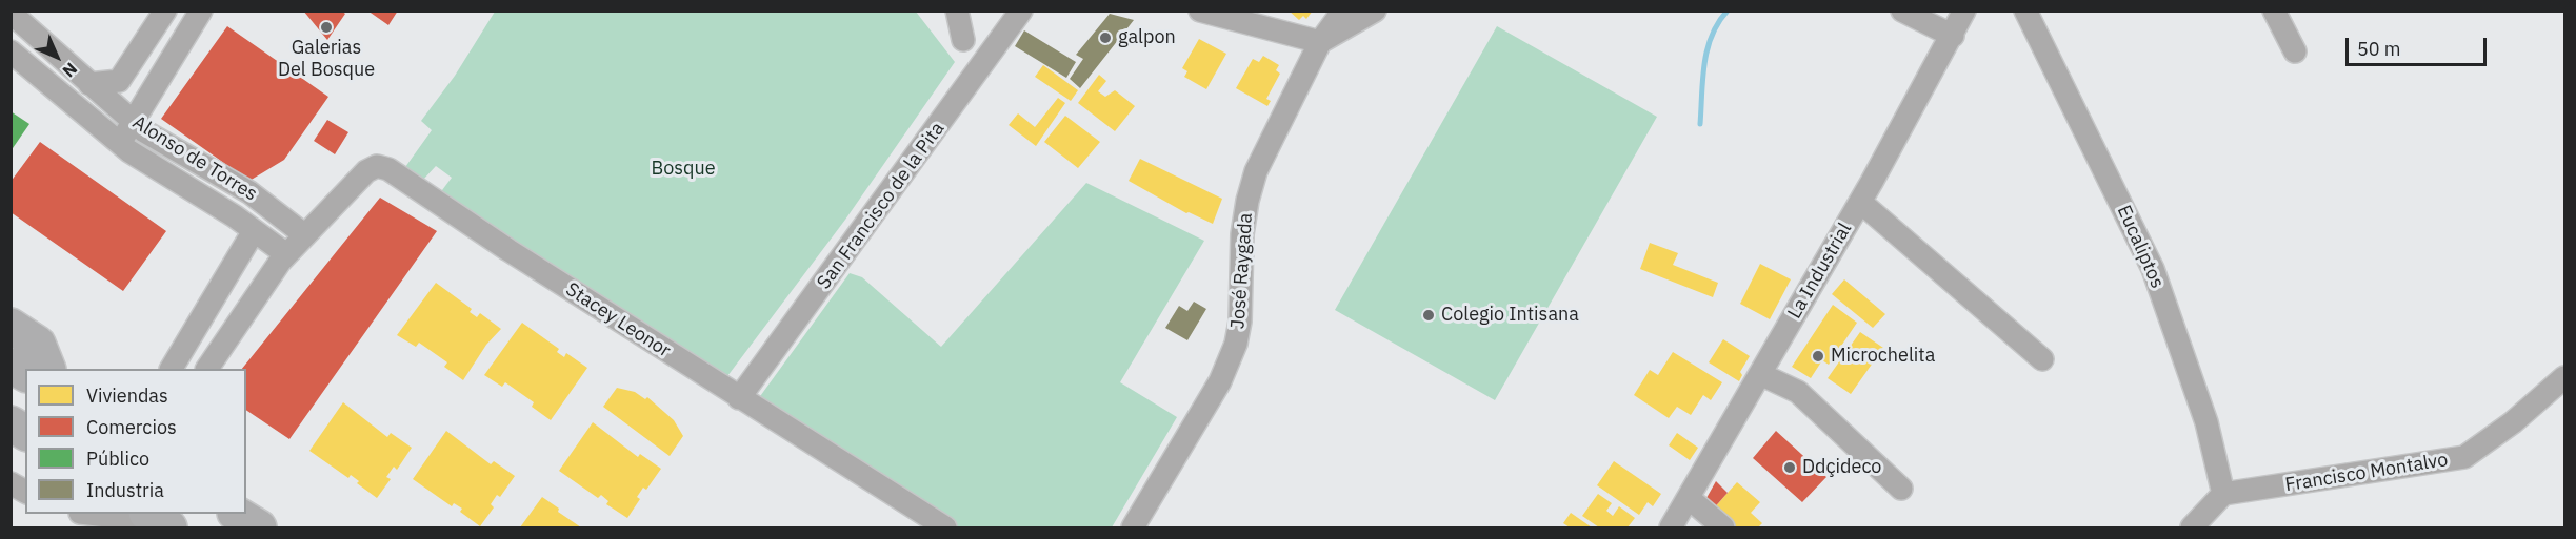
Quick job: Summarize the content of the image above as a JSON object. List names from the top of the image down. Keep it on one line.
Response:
{"streets":{"street":["Alonso de Torres","San Francisco de la Pita","Eucaliptos","José Raygada","La Industrial","Stacey Leonor","Francisco Montalvo"]},"crossings":[["Alonso de Torres","Stacey Leonor"],["San Francisco de la Pita","Stacey Leonor"],["Eucaliptos","Francisco Montalvo"]],"parks":["Bosque"],"places":["Galerias Del Bosque","galpon","Colegio Intisana","Microchelita","Ddçideco"],"legend":["Viviendas","Comercios","Público","Industria"],"scale_bar":"50 m","north":"bottom right"}
